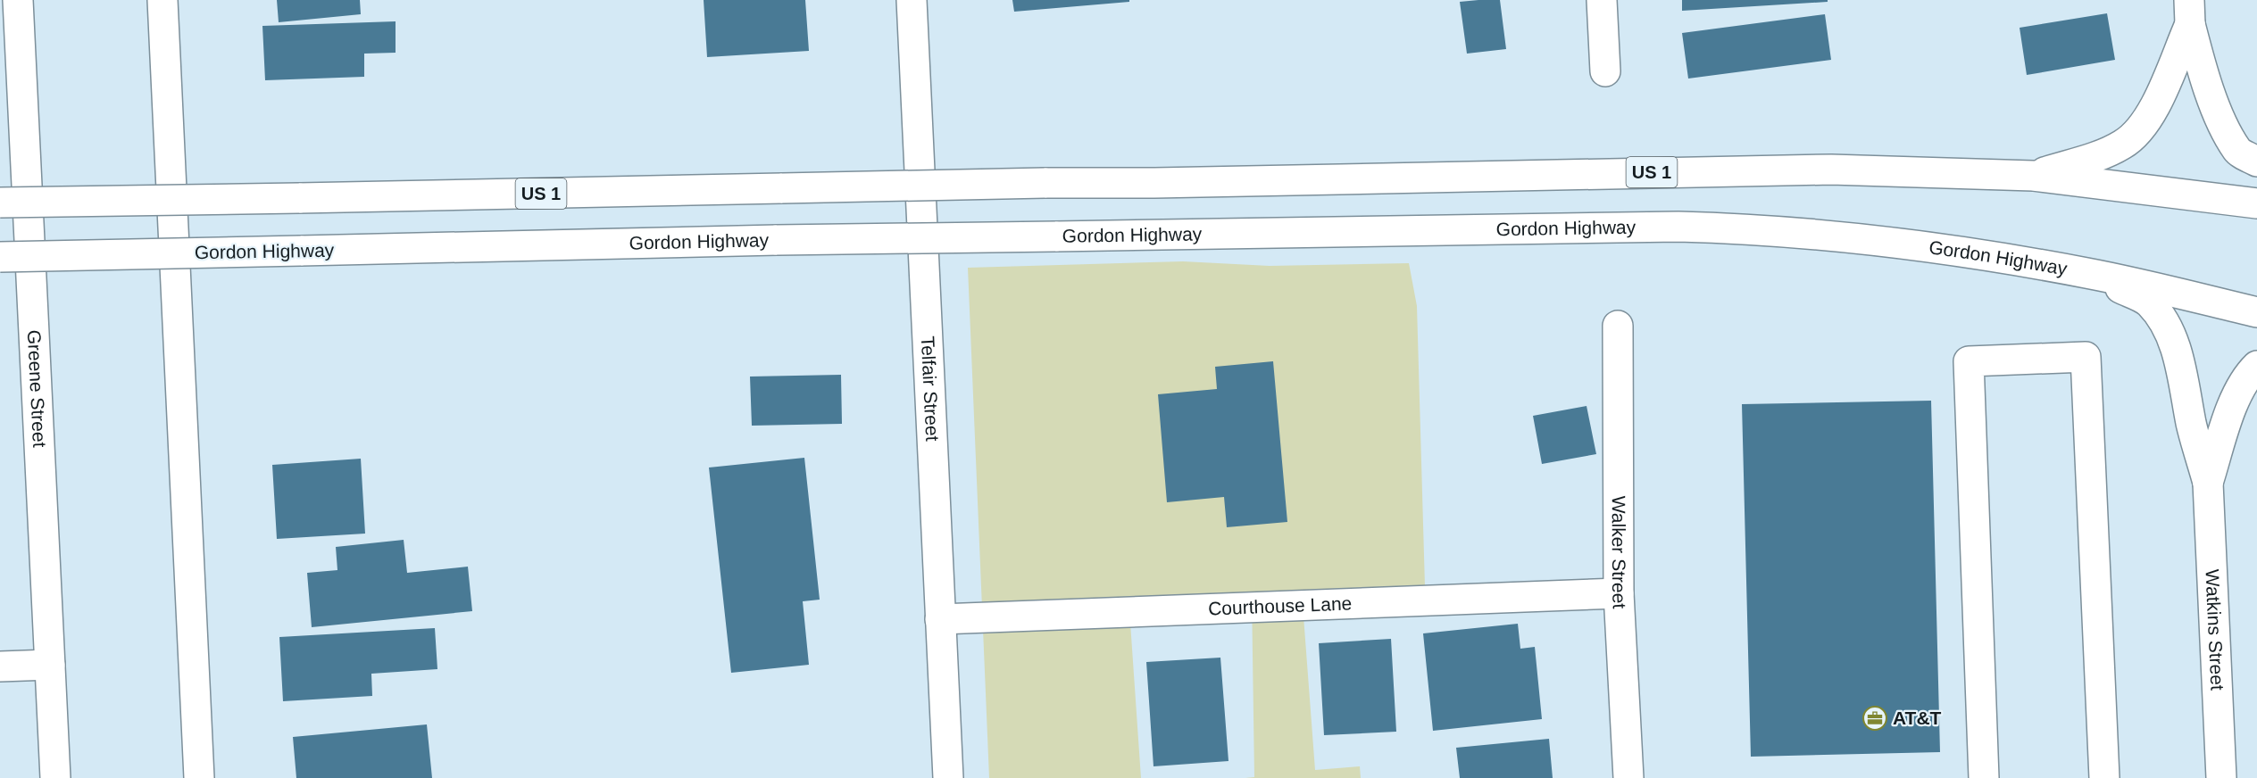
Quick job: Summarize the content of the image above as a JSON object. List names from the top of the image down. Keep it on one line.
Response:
{"streets":{"main road":["US 1","Gordon Highway","Greene Street","Telfair Street","Walker Street","Courthouse Lane","Watkins Street"]},"crossings":[["Telfair Street","Courthouse Lane"],["Walker Street","Courthouse Lane"]],"places":{"office":["AT&T"]}}
